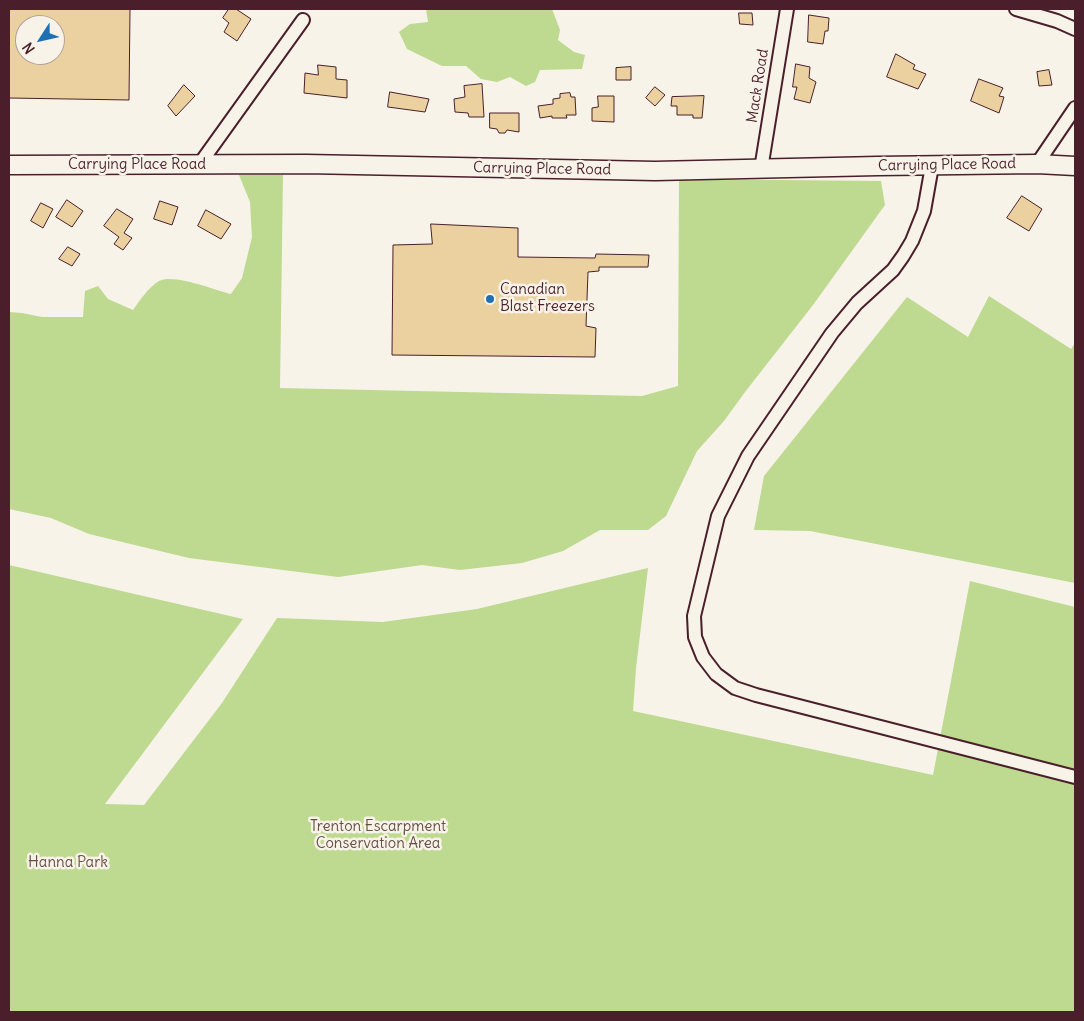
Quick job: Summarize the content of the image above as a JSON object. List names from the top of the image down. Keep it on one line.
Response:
{"streets":{"main road":["Carrying Place Road"],"street":["Mack Road"]},"crossings":[["Mack Road","Carrying Place Road"]],"parks":["Trenton Escarpment Conservation Area","Hanna Park"],"places":["Canadian Blast Freezers"],"north":"bottom left"}
